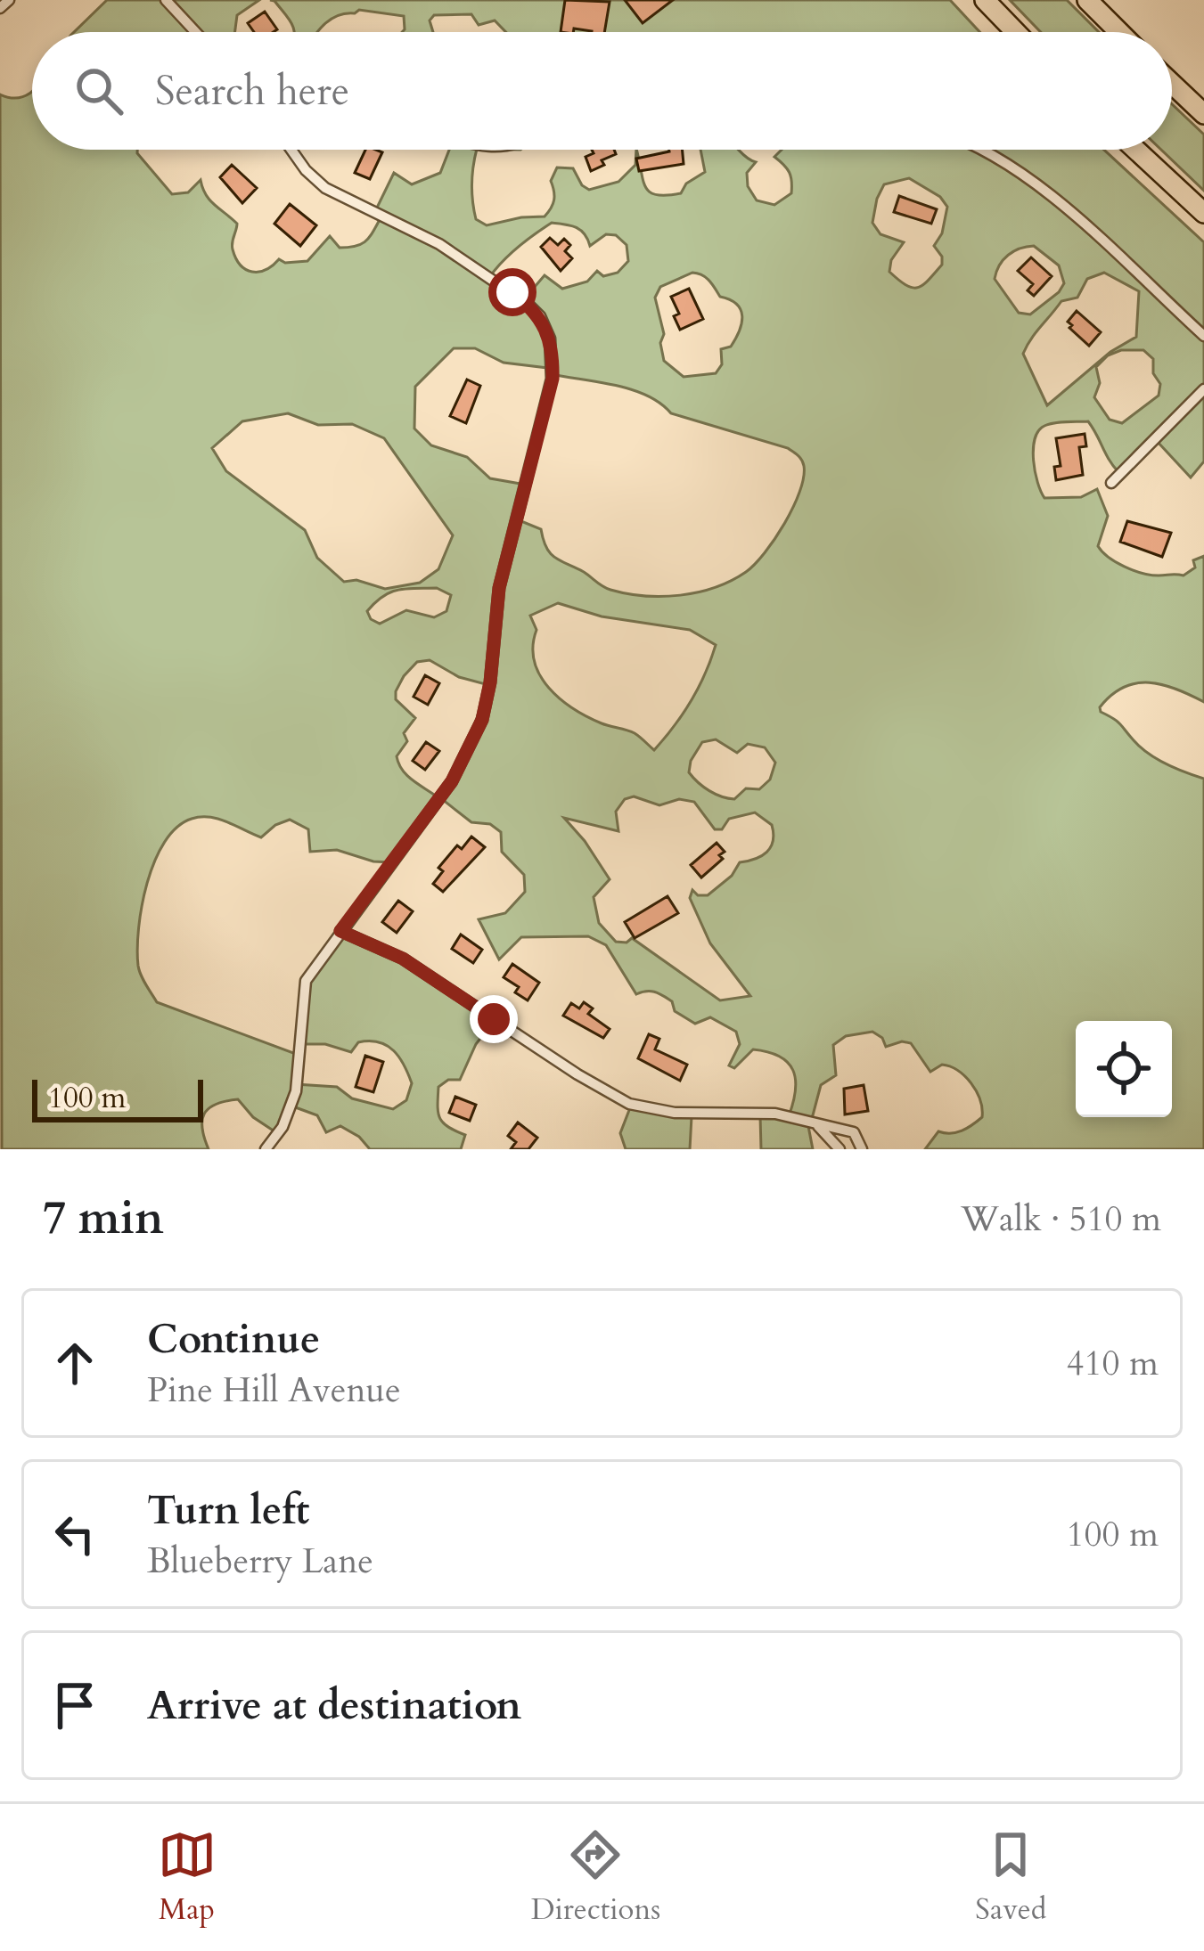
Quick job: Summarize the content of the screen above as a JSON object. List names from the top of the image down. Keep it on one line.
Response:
{"scale_bar":"100 m","page":{"search":"Search here","scale":"100 m","heading":["7 min","Walk · 510 m"],"list":[["Continue","Pine Hill Avenue","410 m"],["Turn left","Blueberry Lane","100 m"],"Arrive at destination"],"nav":["Map","Directions","Saved"]}}
